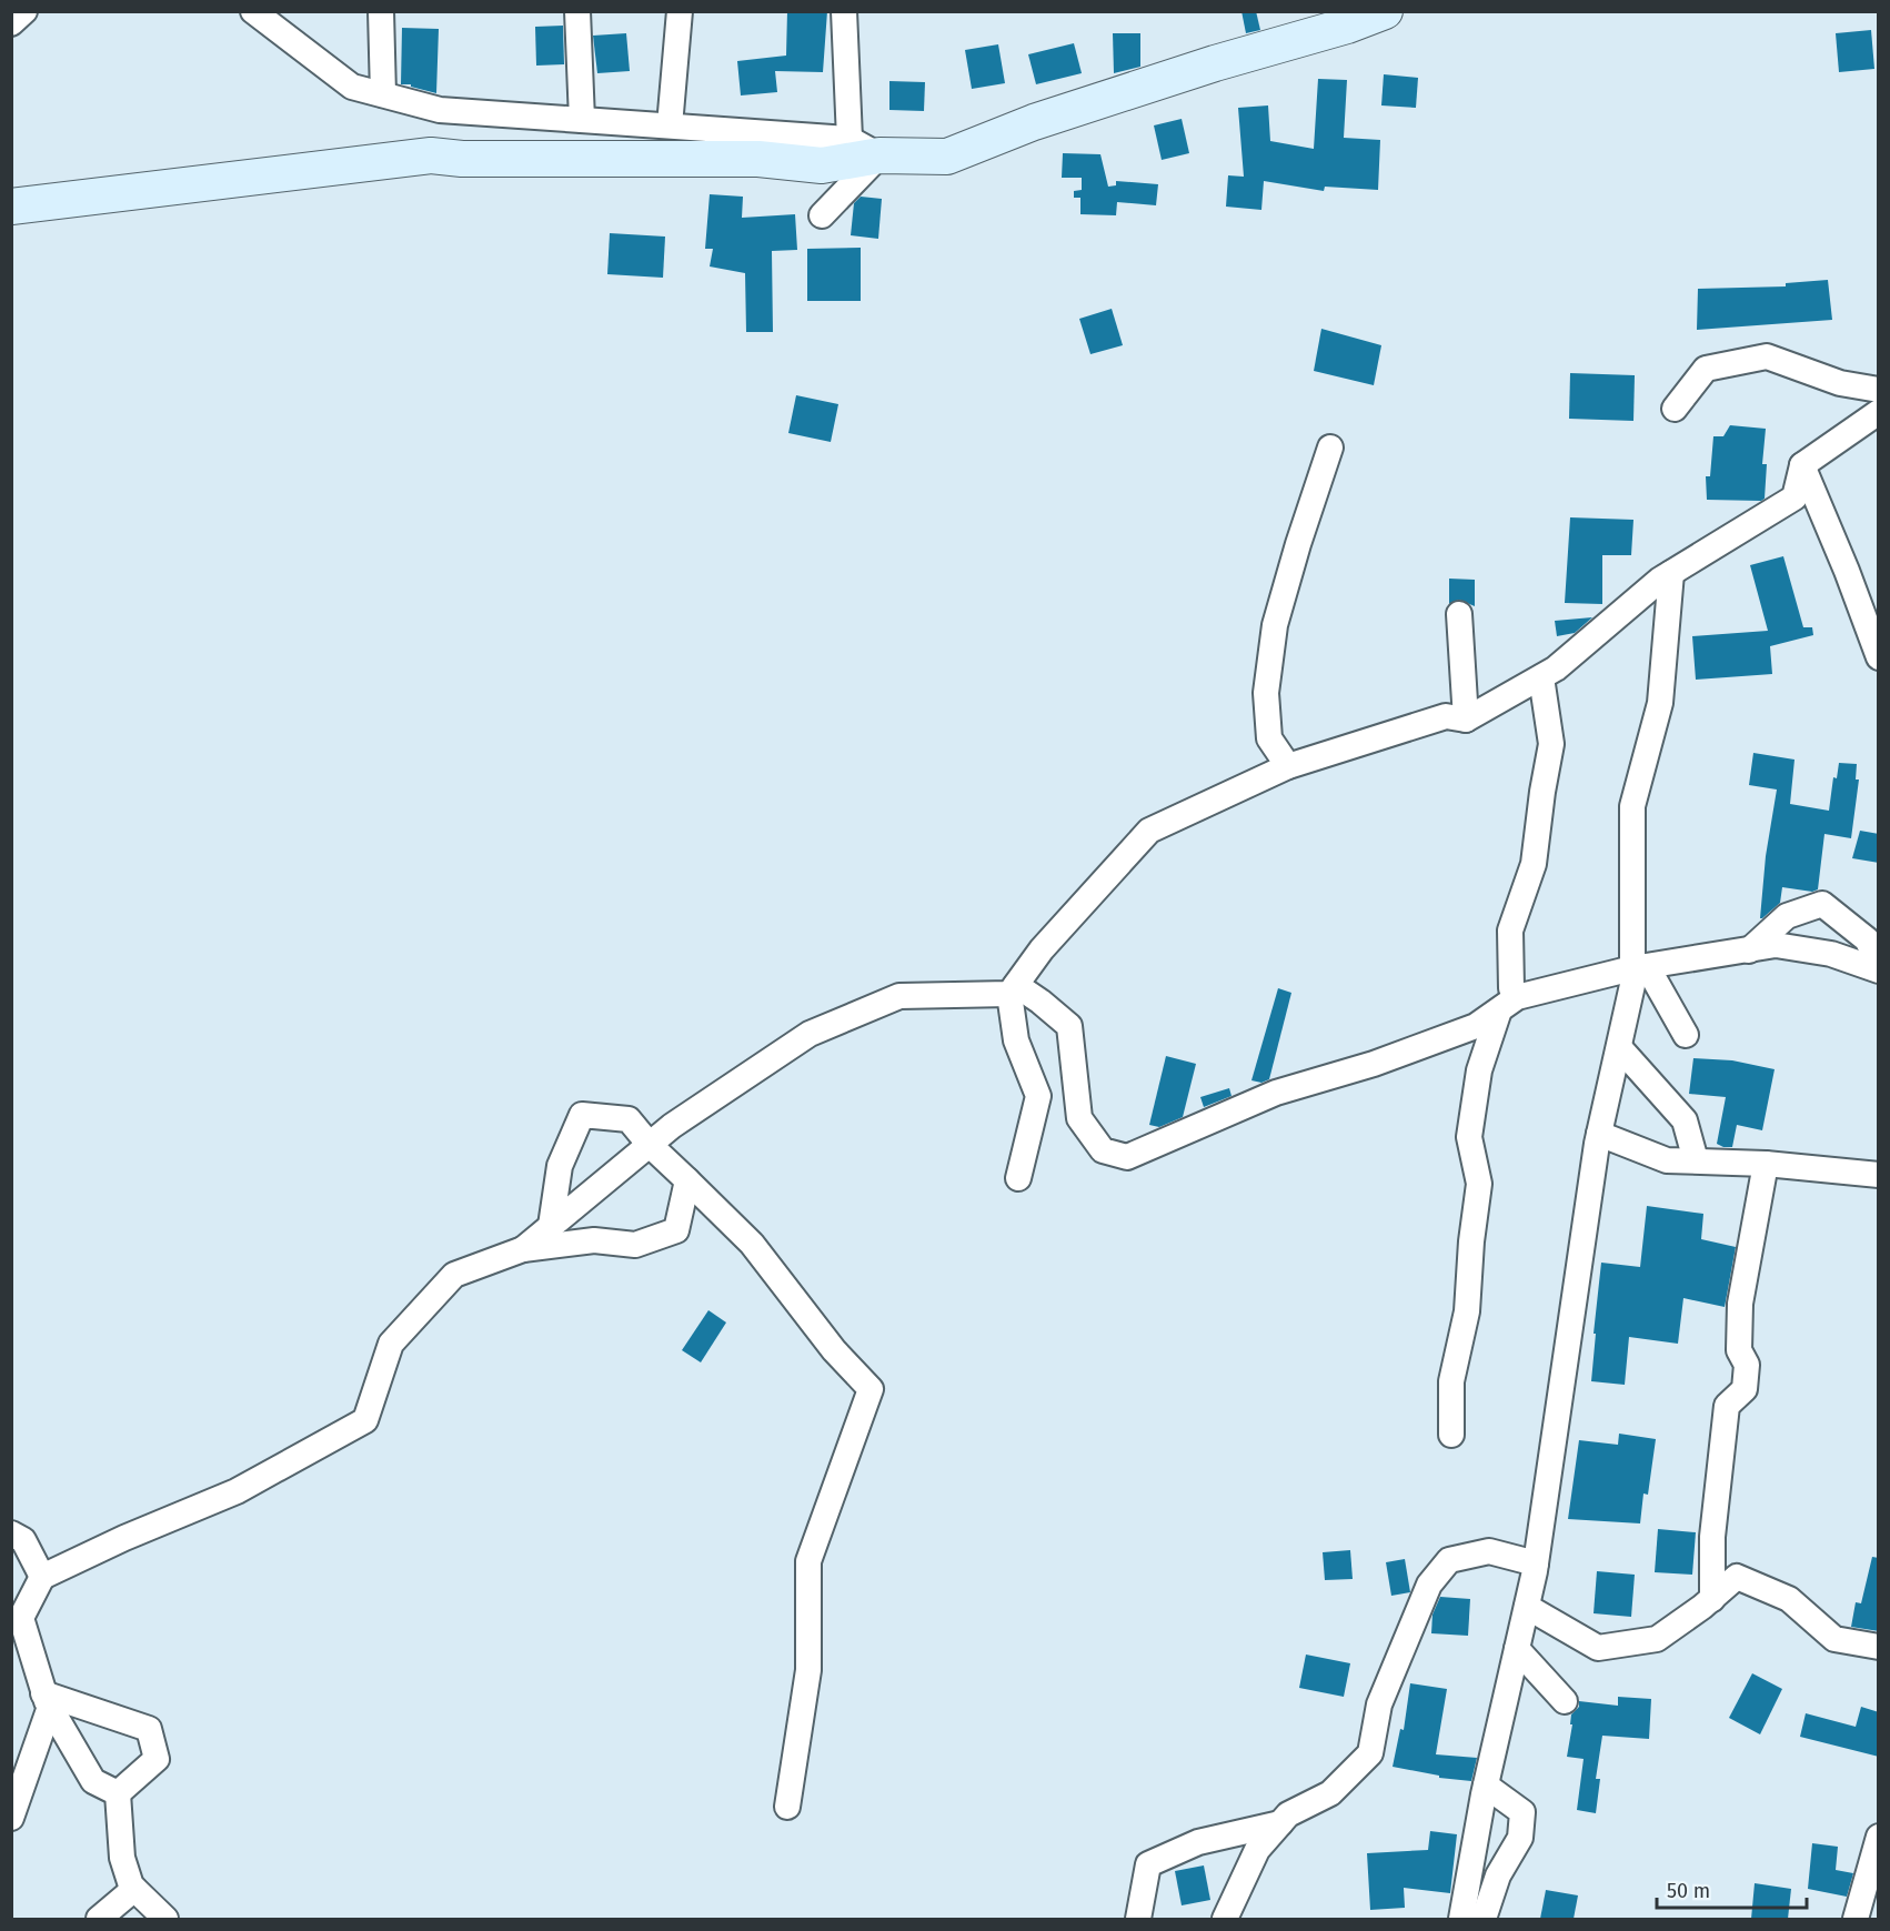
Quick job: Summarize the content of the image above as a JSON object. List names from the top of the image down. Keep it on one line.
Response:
{"scale_bar":"50 m"}
